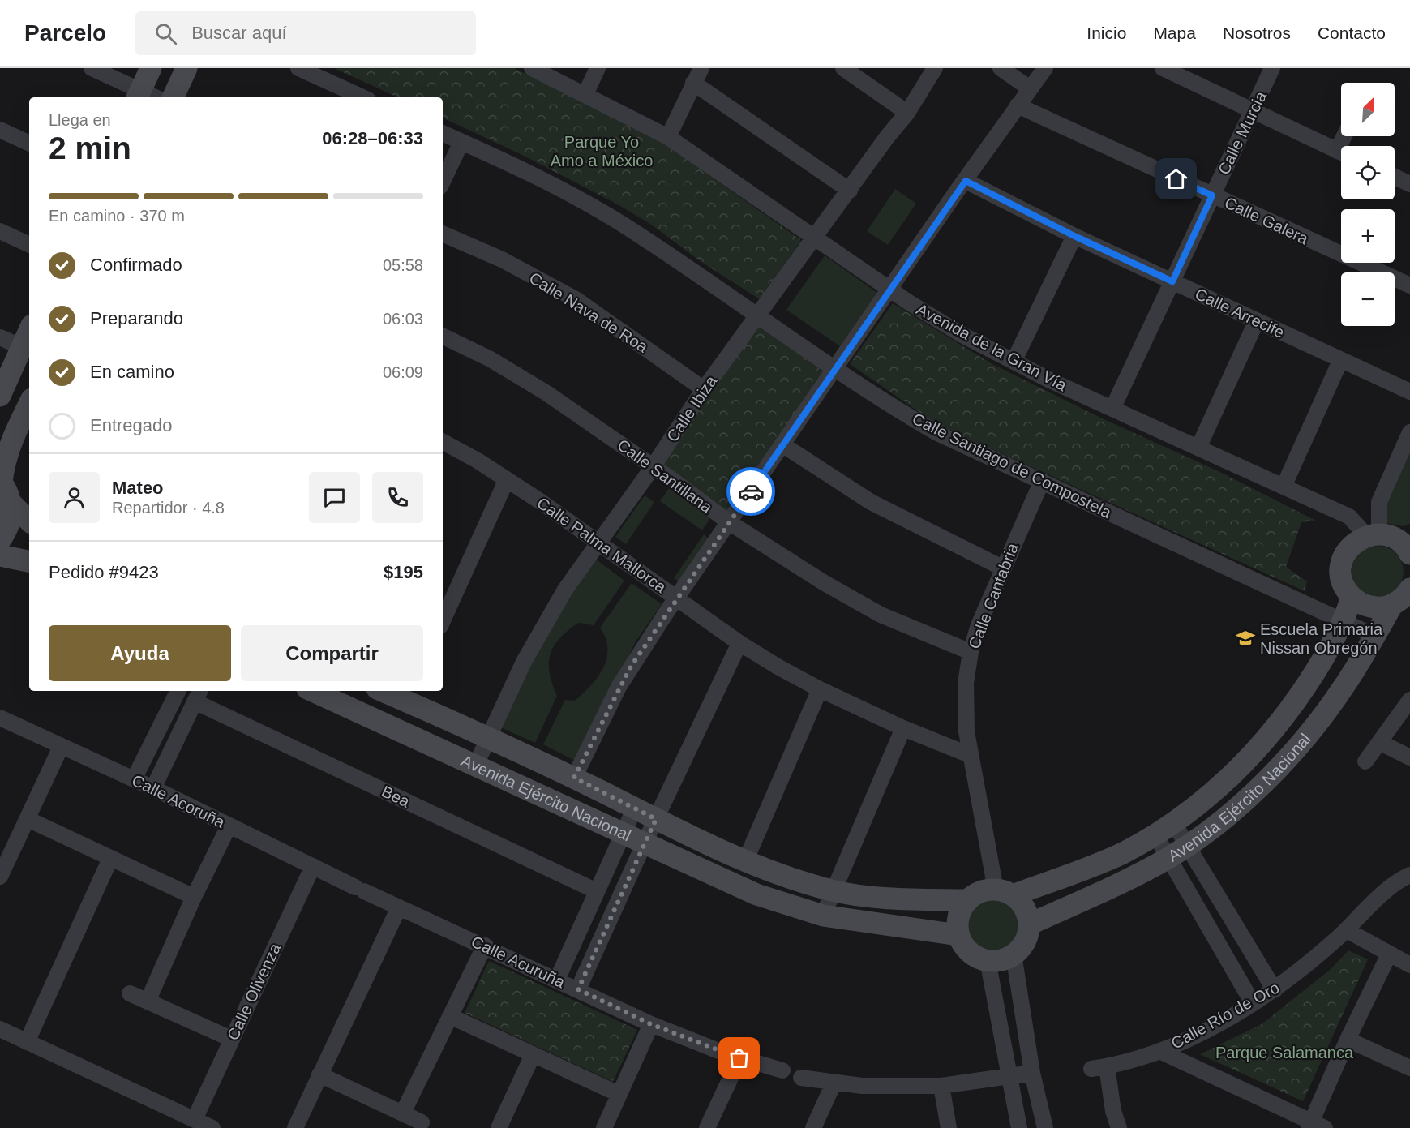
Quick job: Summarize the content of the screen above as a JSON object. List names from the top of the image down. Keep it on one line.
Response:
{"streets":{"street":["Calle Murcia","Calle Galera","Calle Nava de Roa","Calle Arrecife","Avenida de la Gran Vía","Calle Ibiza","Calle Santiago de Compostela","Calle Santillana","Calle Palma Mallorca","Calle Cantabria","Avenida Ejército Nacional","Bea","Calle Acoruña","Calle Acuruña","Calle Olivenza","Calle Río de Oro"]},"crossings":[["Calle Murcia","Calle Galera"],["Calle Murcia","Calle Arrecife"],["Calle Murcia","Avenida de la Gran Vía"],["Calle Nava de Roa","Calle Ibiza"],["Avenida de la Gran Vía","Calle Ibiza"],["Calle Ibiza","Calle Santiago de Compostela"],["Calle Ibiza","Calle Santillana"],["Calle Ibiza","Calle Palma Mallorca"],["Calle Ibiza","Avenida Ejército Nacional"],["Calle Santiago de Compostela","Calle Cantabria"],["Calle Santiago de Compostela","Avenida Ejército Nacional"],["Calle Santillana","Calle Cantabria"],["Calle Palma Mallorca","Calle Cantabria"],["Calle Cantabria","Avenida Ejército Nacional"],["Calle Acoruña","Calle Acuruña"],["Calle Acoruña","Calle Olivenza"]],"parks":["Parque Yo Amo a México","Parque Salamanca"],"places":{"school or university":["Escuela Primaria Nissan Obregón"]},"north":"top right","page":{"header":"Parcelo","search":"Buscar aquí","nav":["Inicio","Mapa","Nosotros","Contacto"],"map_buttons":["+","−"],"heading":["2 min","Llega en","06:28–06:33"],"panel":["Mateo","Repartidor · 4.8","Pedido #9423","$195"],"bar":"En camino · 370 m","list":[["Confirmado","05:58"],["Preparando","06:03"],["En camino","06:09"],"Entregado"],"buttons":["Ayuda","Compartir"]}}
